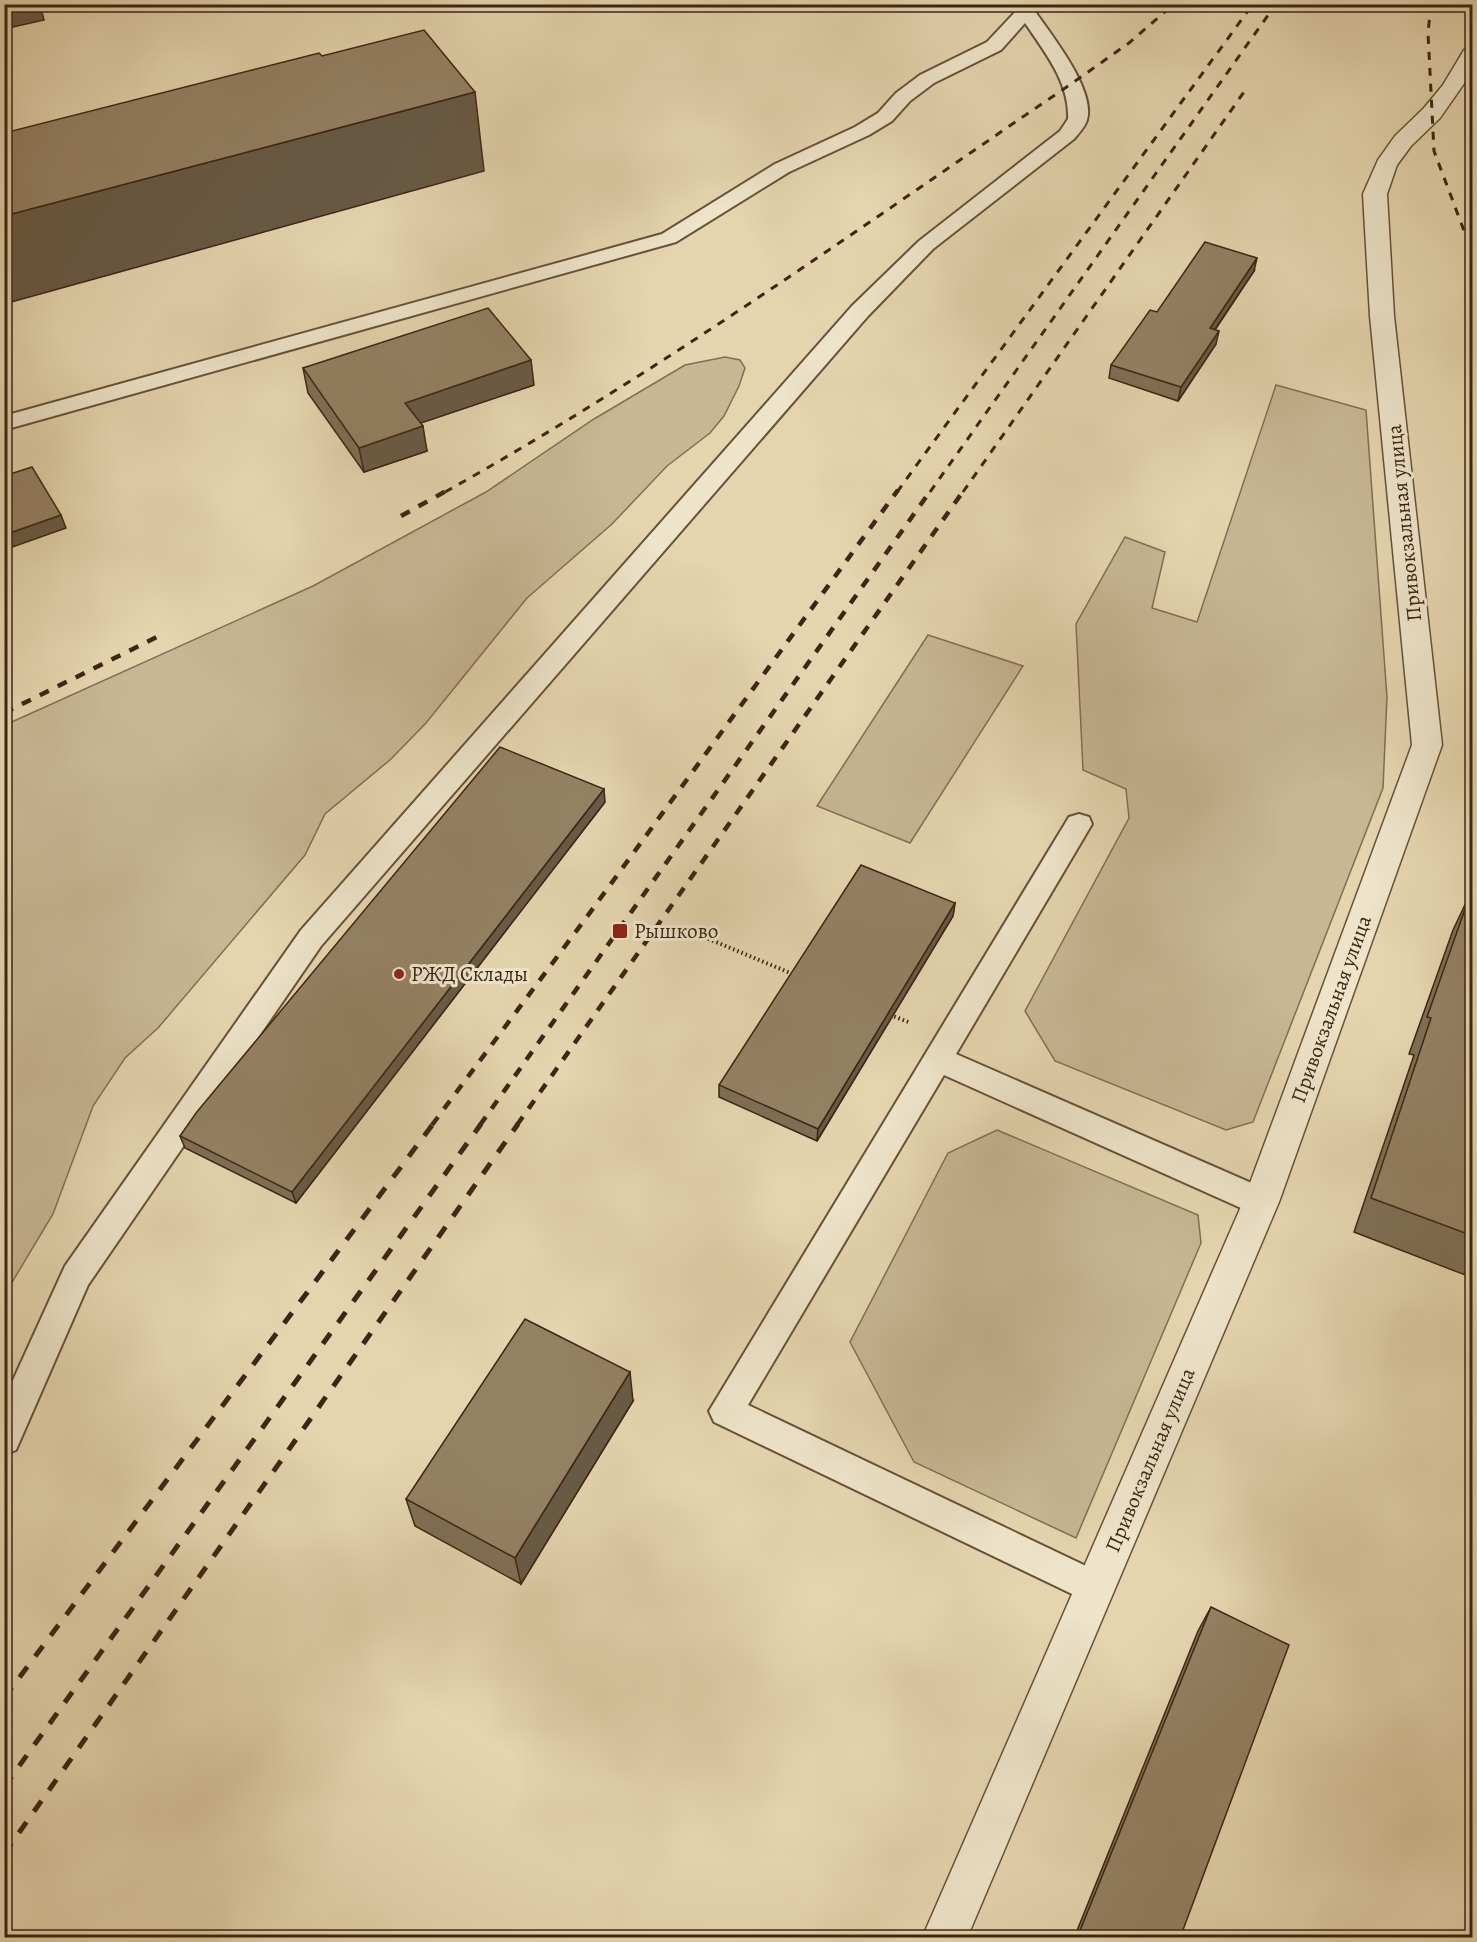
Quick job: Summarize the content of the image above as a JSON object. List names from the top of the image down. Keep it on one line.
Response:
{"streets":{"street":["Привокзальная улица"]},"places":{"transit":["Рышково"],"other":["РЖД Склады"]}}
